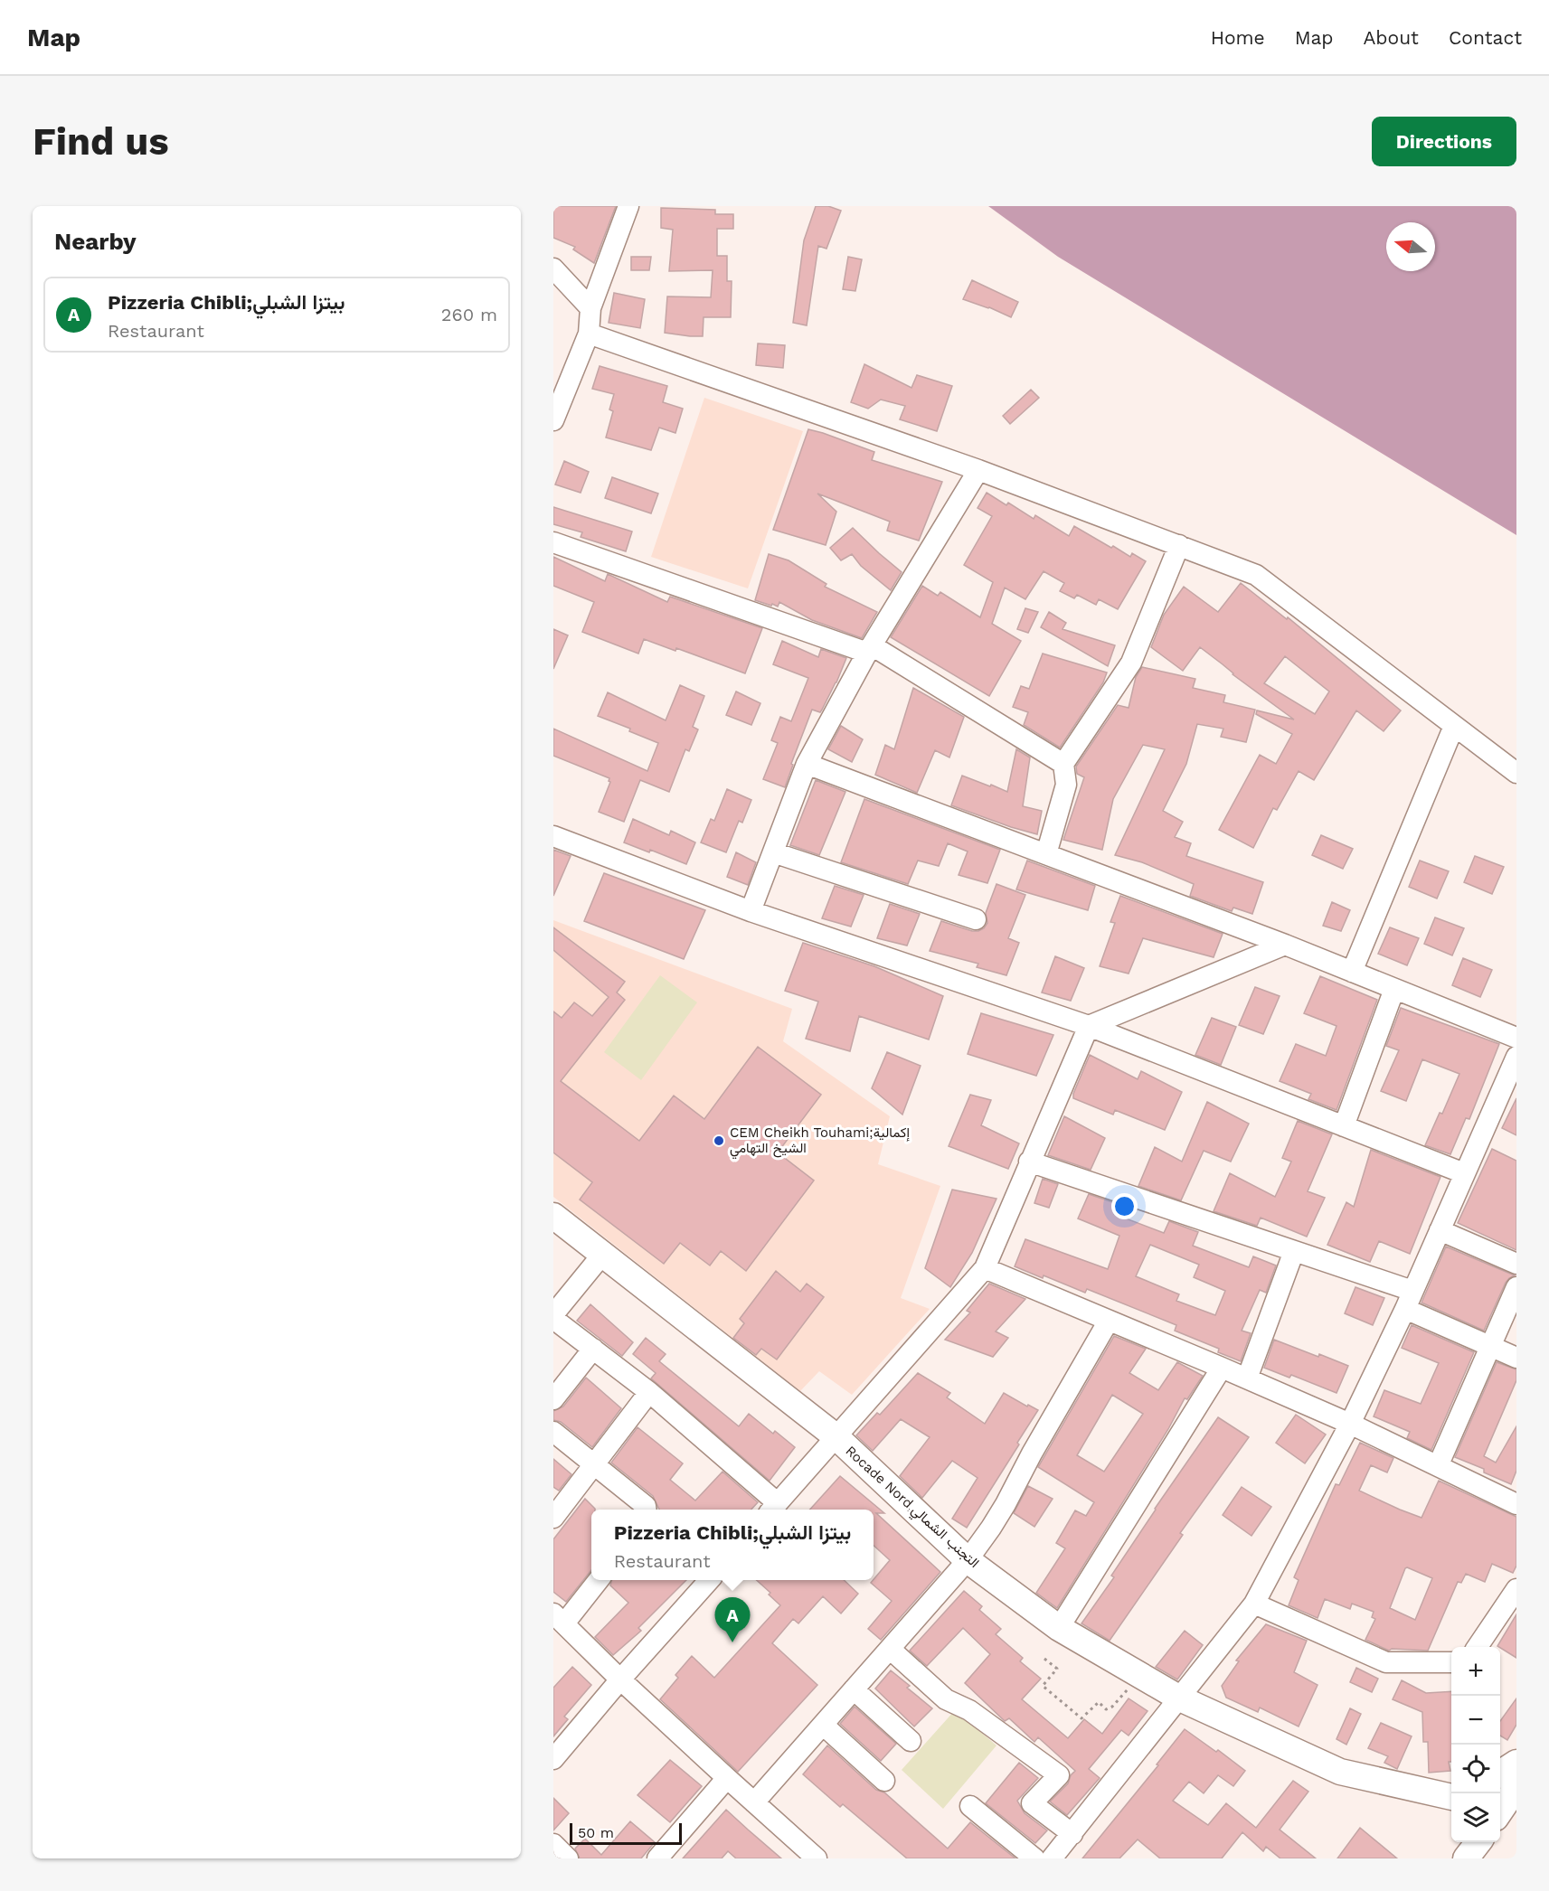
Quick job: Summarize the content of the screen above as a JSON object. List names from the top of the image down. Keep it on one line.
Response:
{"streets":{"main road":["Rocade Nord,التجنب الشمالي"]},"places":["CEM Cheikh Touhami;إكمالية الشيخ التهامي"],"scale_bar":"50 m","north":"left","page":{"header":"Map","nav":["Home","Map","About","Contact"],"buttons":"Directions","title":"Find us","heading":"Nearby","list":[{"mark":"A","name":"Pizzeria Chibli;بيتزا الشبلي","note":"Restaurant","value":"260 m"}],"popup":["Pizzeria Chibli;بيتزا الشبلي","Restaurant"],"pins":"A","map_buttons":["+","−"],"scale":"50 m"}}
